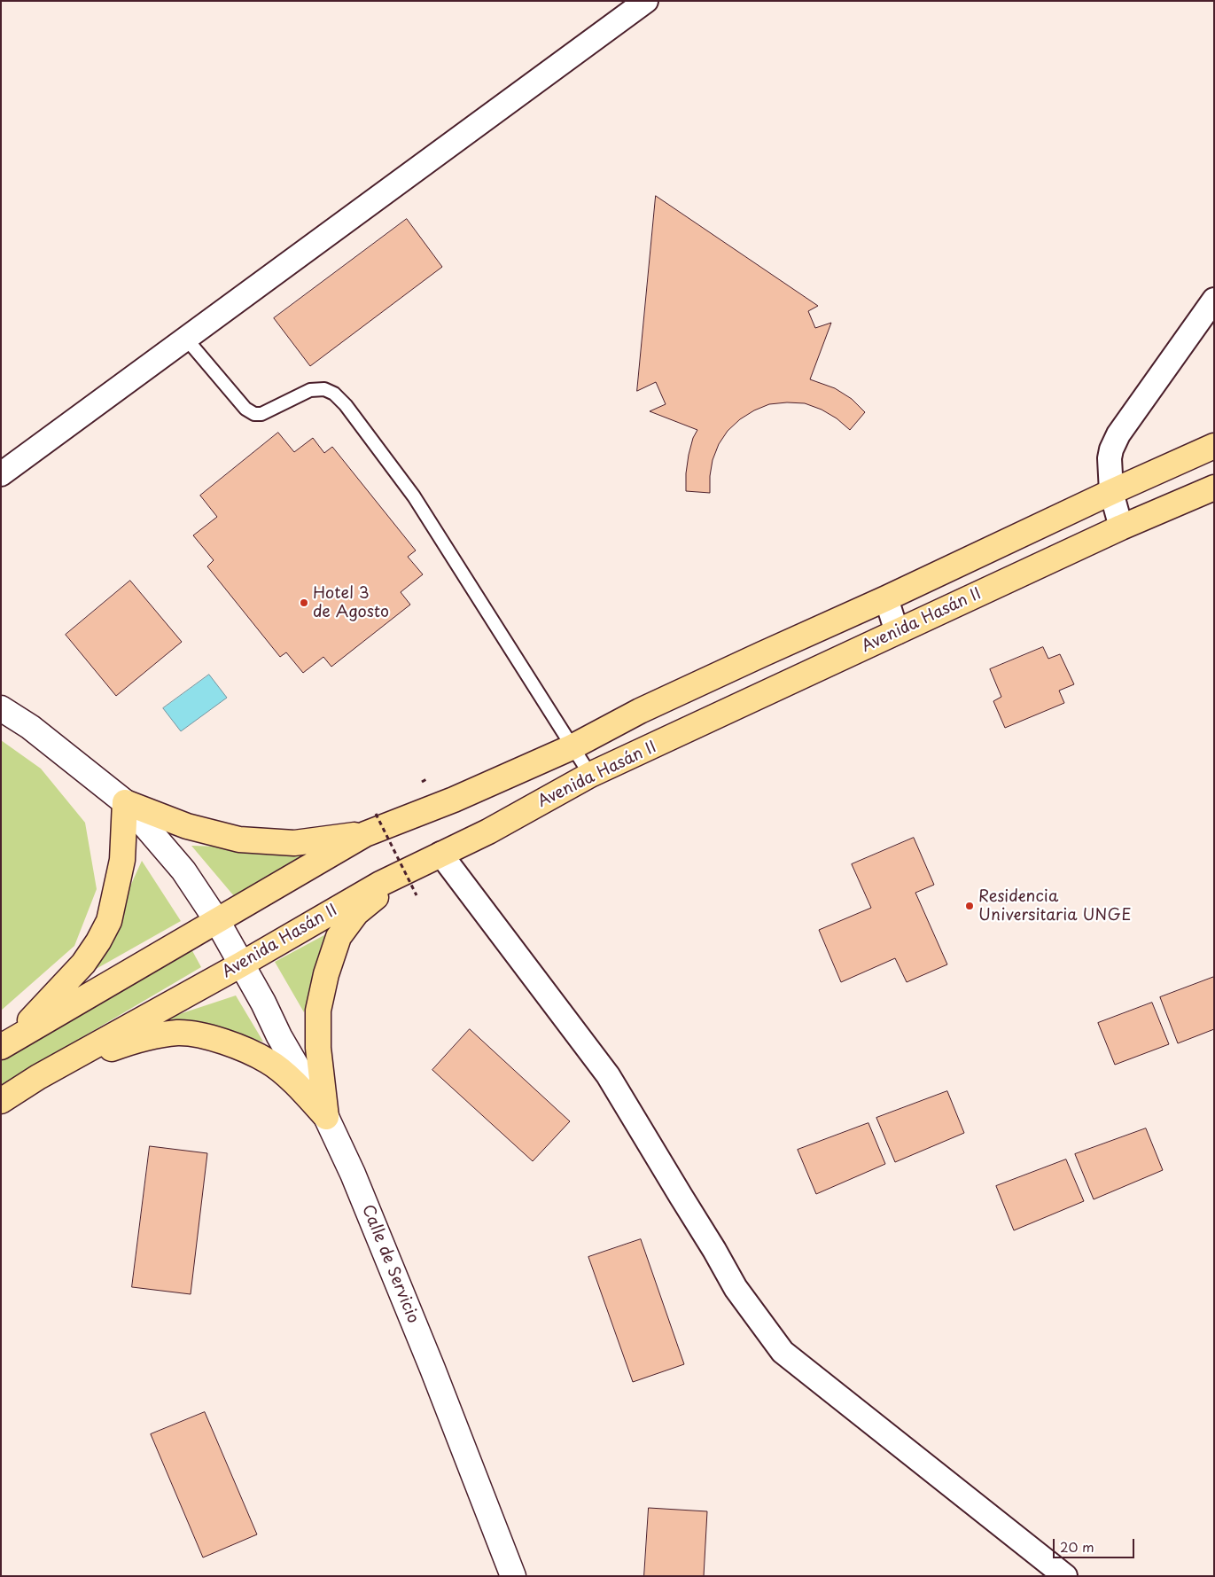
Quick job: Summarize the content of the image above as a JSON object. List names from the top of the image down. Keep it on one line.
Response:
{"streets":{"main road":["Avenida Hasán II"],"street":["Calle de Servicio"]},"crossings":[["Avenida Hasán II","Calle de Servicio"]],"places":["Hotel 3 de Agosto","Residencia Universitaria UNGE"],"scale_bar":"20 m"}
